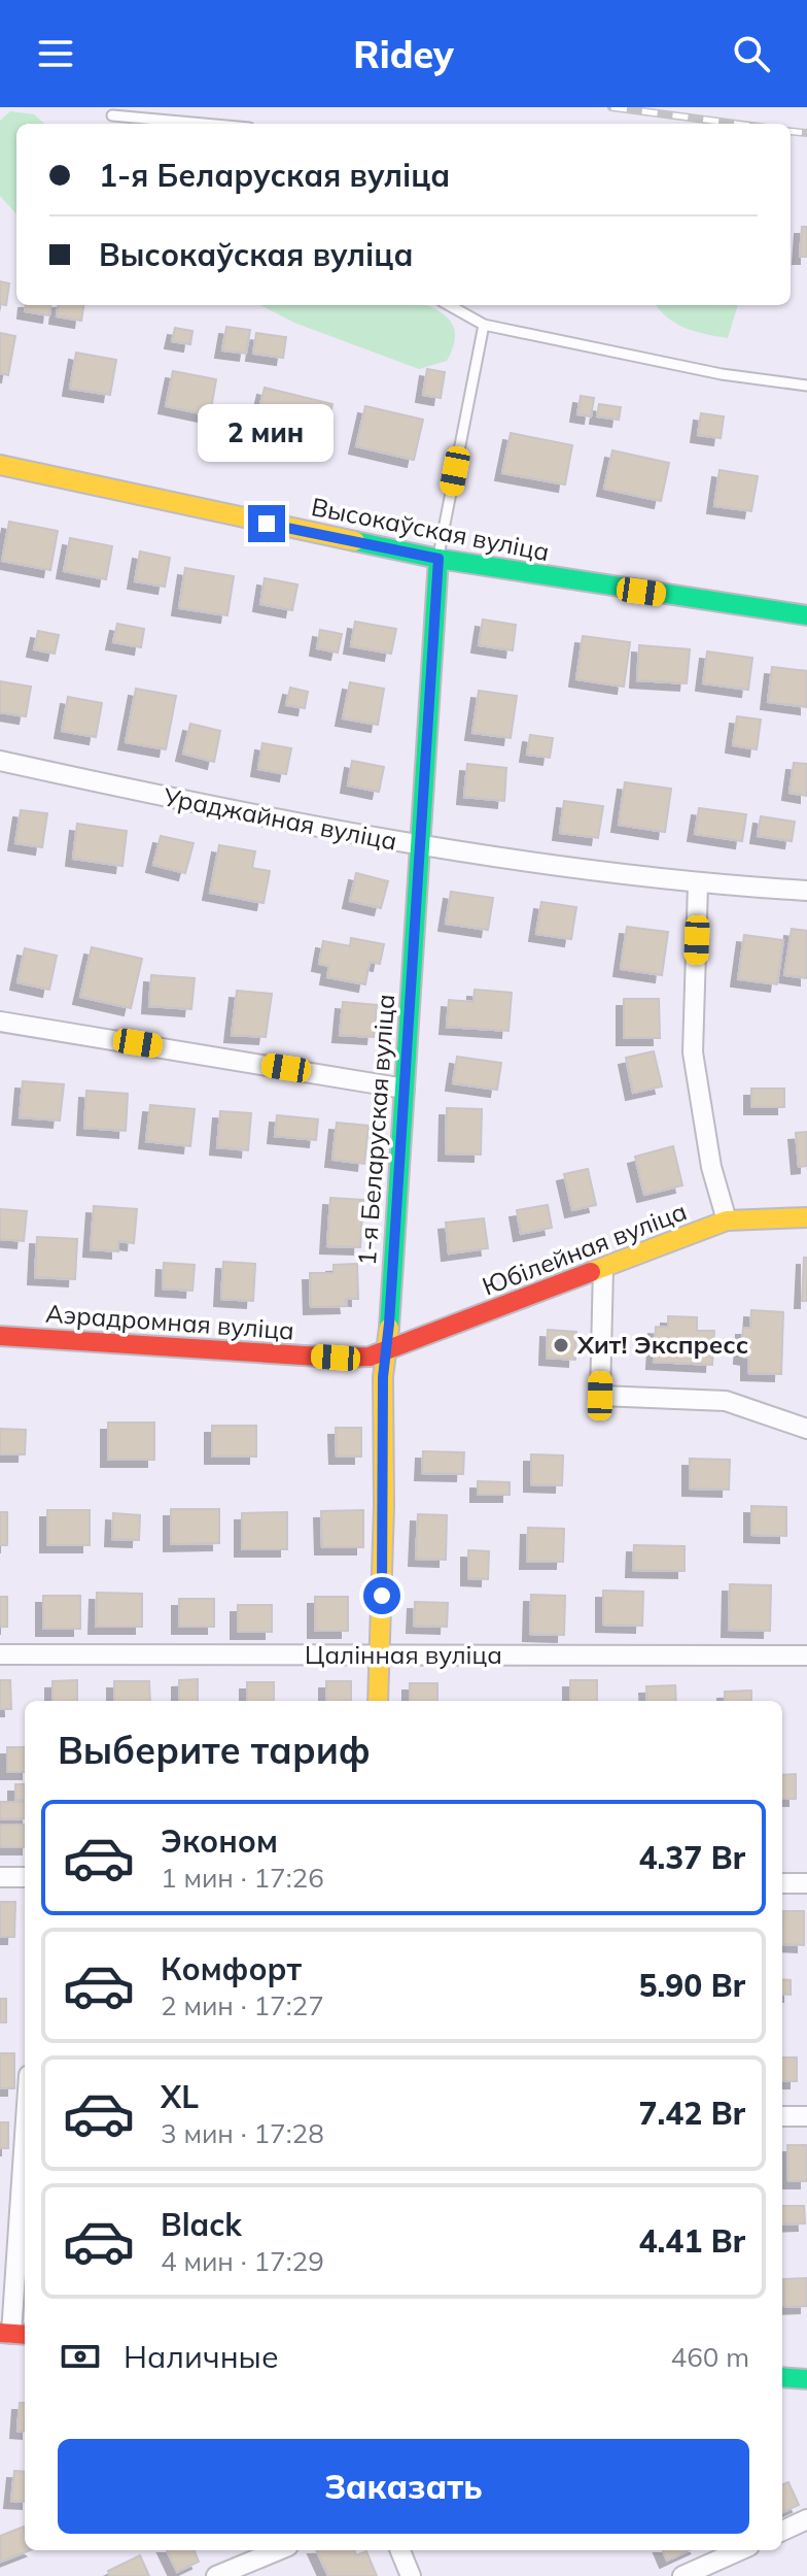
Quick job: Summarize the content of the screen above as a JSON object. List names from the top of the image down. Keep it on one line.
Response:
{"streets":{"street":["Высокаўская вуліца","Ураджайная вуліца","1-я Беларуская вуліца","Юбілейная вуліца","Аэрадромная вуліца","Цалінная вуліца"]},"crossings":[["Высокаўская вуліца","1-я Беларуская вуліца"],["Ураджайная вуліца","1-я Беларуская вуліца"],["1-я Беларуская вуліца","Юбілейная вуліца"],["1-я Беларуская вуліца","Аэрадромная вуліца"],["1-я Беларуская вуліца","Цалінная вуліца"],["Юбілейная вуліца","Аэрадромная вуліца"]],"places":["Хит! Экспресс"],"page":{"header":"Ridey","banner":["1-я Беларуская вуліца","Высокаўская вуліца"],"bubble":"2 мин","heading":"Выберите тариф","list":[{"name":"Эконом","note":"1 мин · 17:26","value":"4.37 Br"},{"name":"Комфорт","note":"2 мин · 17:27","value":"5.90 Br"},{"name":"XL","note":"3 мин · 17:28","value":"7.42 Br"},{"name":"Black","note":"4 мин · 17:29","value":"4.41 Br"}],"pay":["Наличные","460 m"],"buttons":"Заказать"}}
